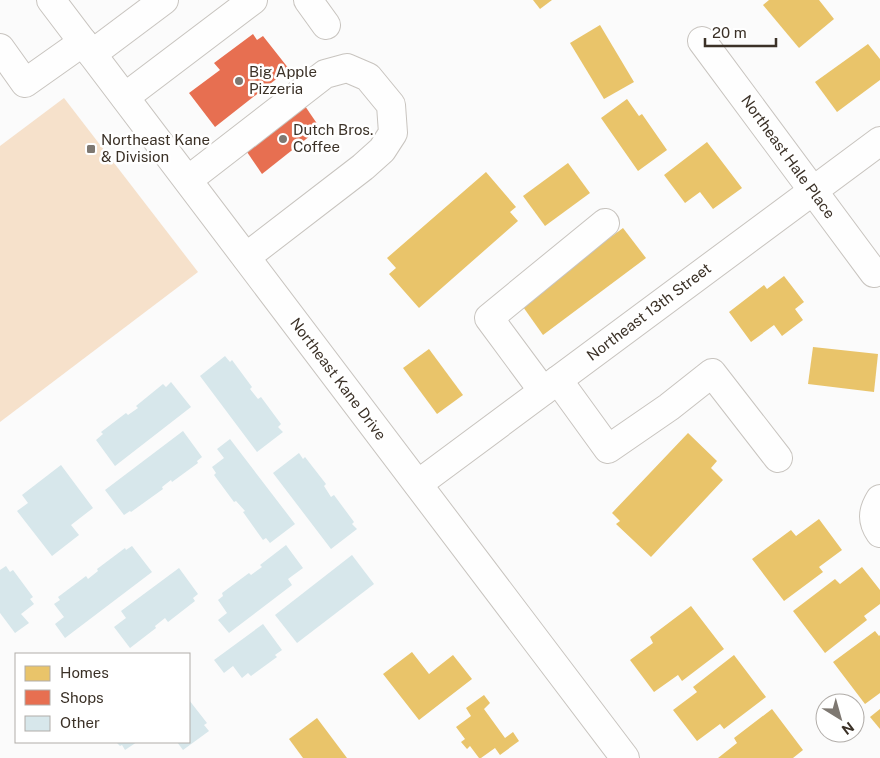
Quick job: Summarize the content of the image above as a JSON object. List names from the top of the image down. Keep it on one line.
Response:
{"streets":{"main road":["Northeast Hale Place","Northeast 13th Street","Northeast Kane Drive"]},"crossings":[["Northeast Hale Place","Northeast 13th Street"],["Northeast 13th Street","Northeast Kane Drive"]],"places":{"other":["Big Apple Pizzeria","Dutch Bros. Coffee"],"transit":["Northeast Kane & Division"]},"legend":["Homes","Shops","Other"],"scale_bar":"20 m","north":"bottom right"}
